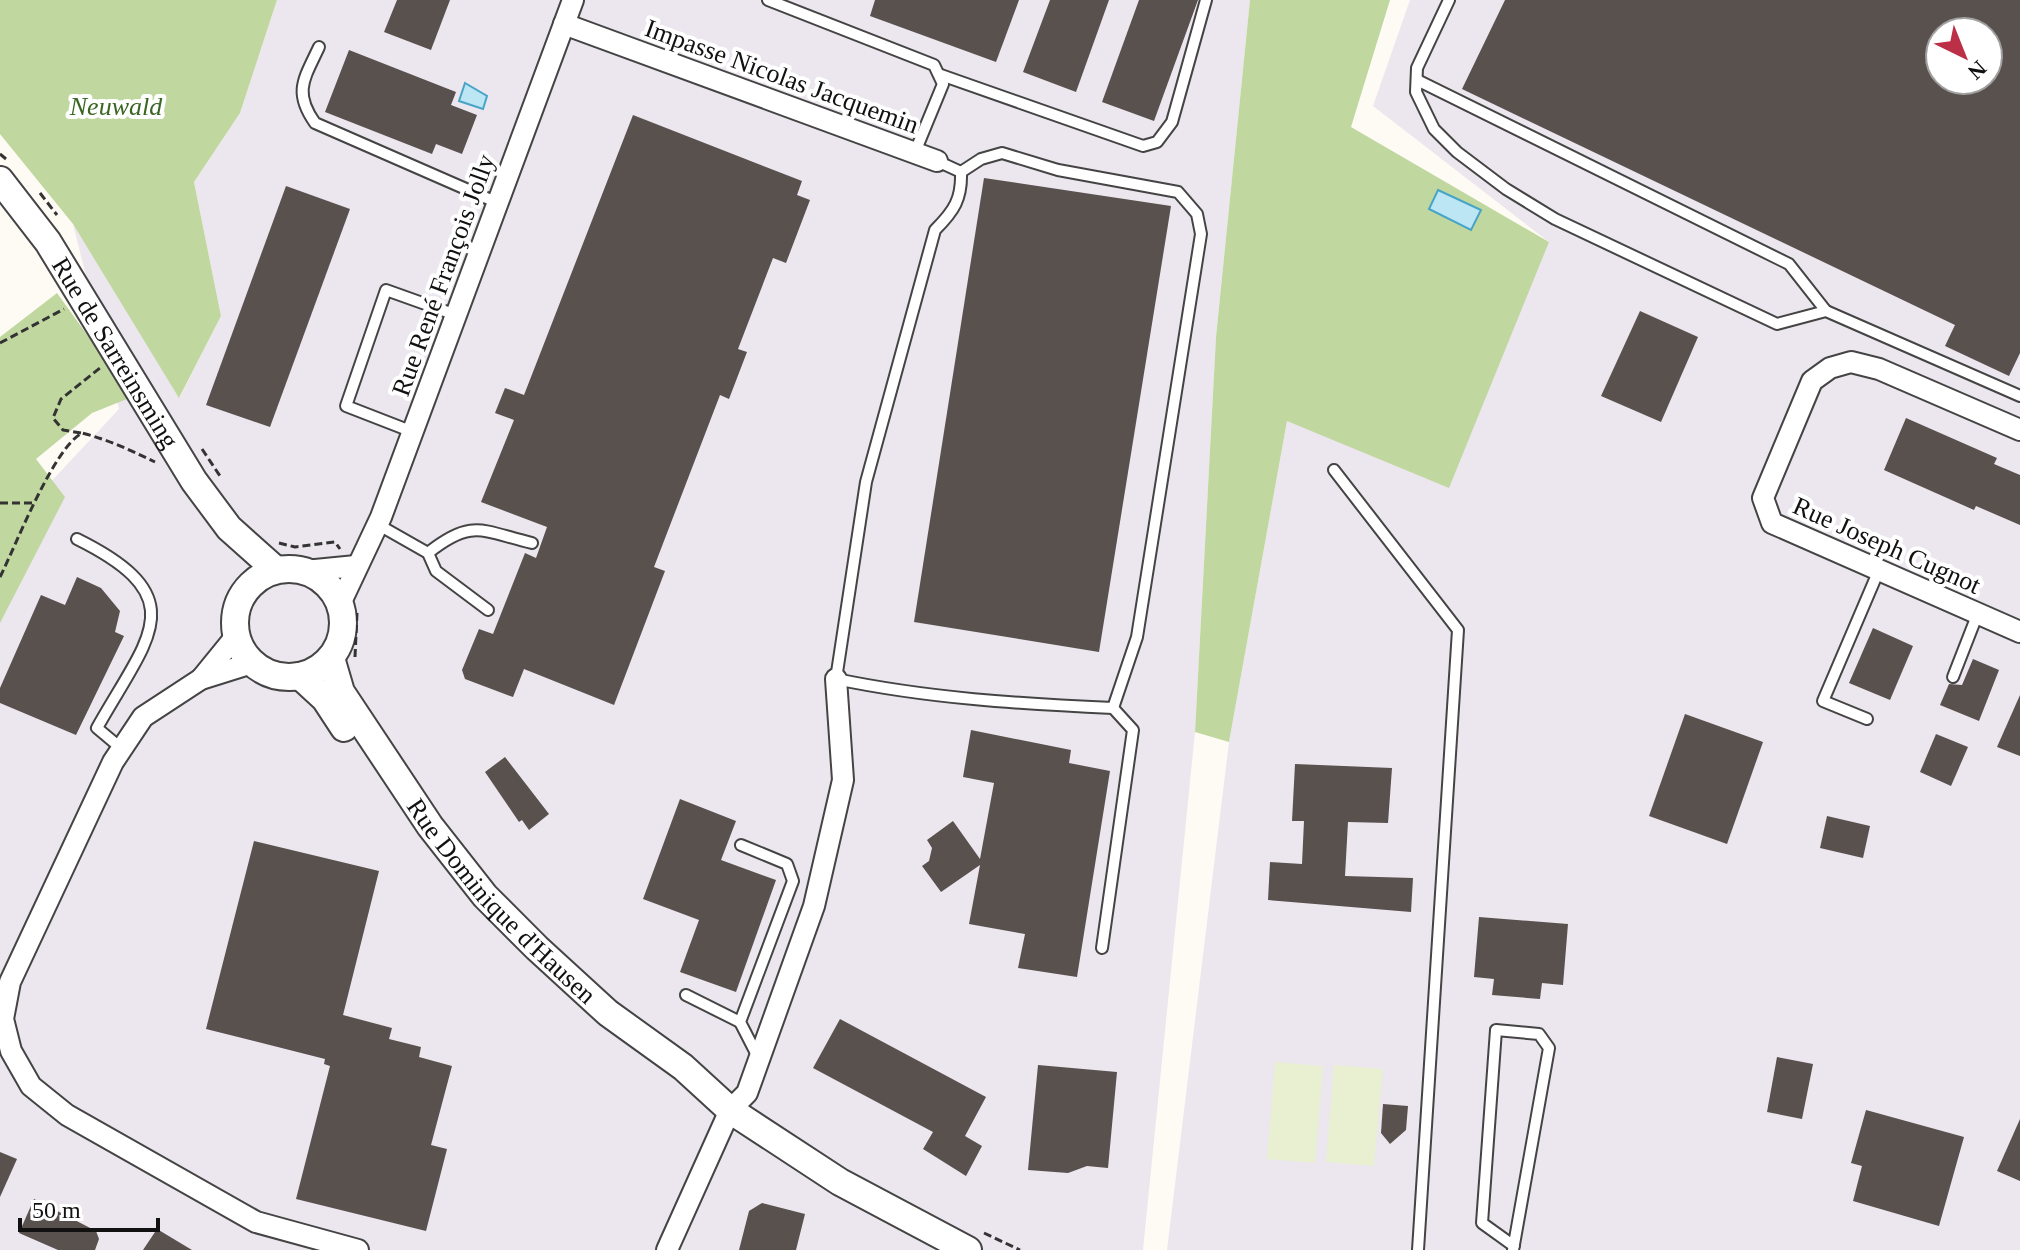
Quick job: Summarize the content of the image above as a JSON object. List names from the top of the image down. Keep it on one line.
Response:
{"streets":{"street":["Impasse Nicolas Jacquemin","Rue René François Jolly","Rue de Sarreinsming","Rue Joseph Cugnot","Rue Dominique d'Hausen"]},"crossings":[["Impasse Nicolas Jacquemin","Rue René François Jolly"],["Rue René François Jolly","Rue de Sarreinsming"],["Rue René François Jolly","Rue Dominique d'Hausen"],["Rue de Sarreinsming","Rue Dominique d'Hausen"]],"parks":["Neuwald"],"scale_bar":"50 m","north":"bottom right"}
